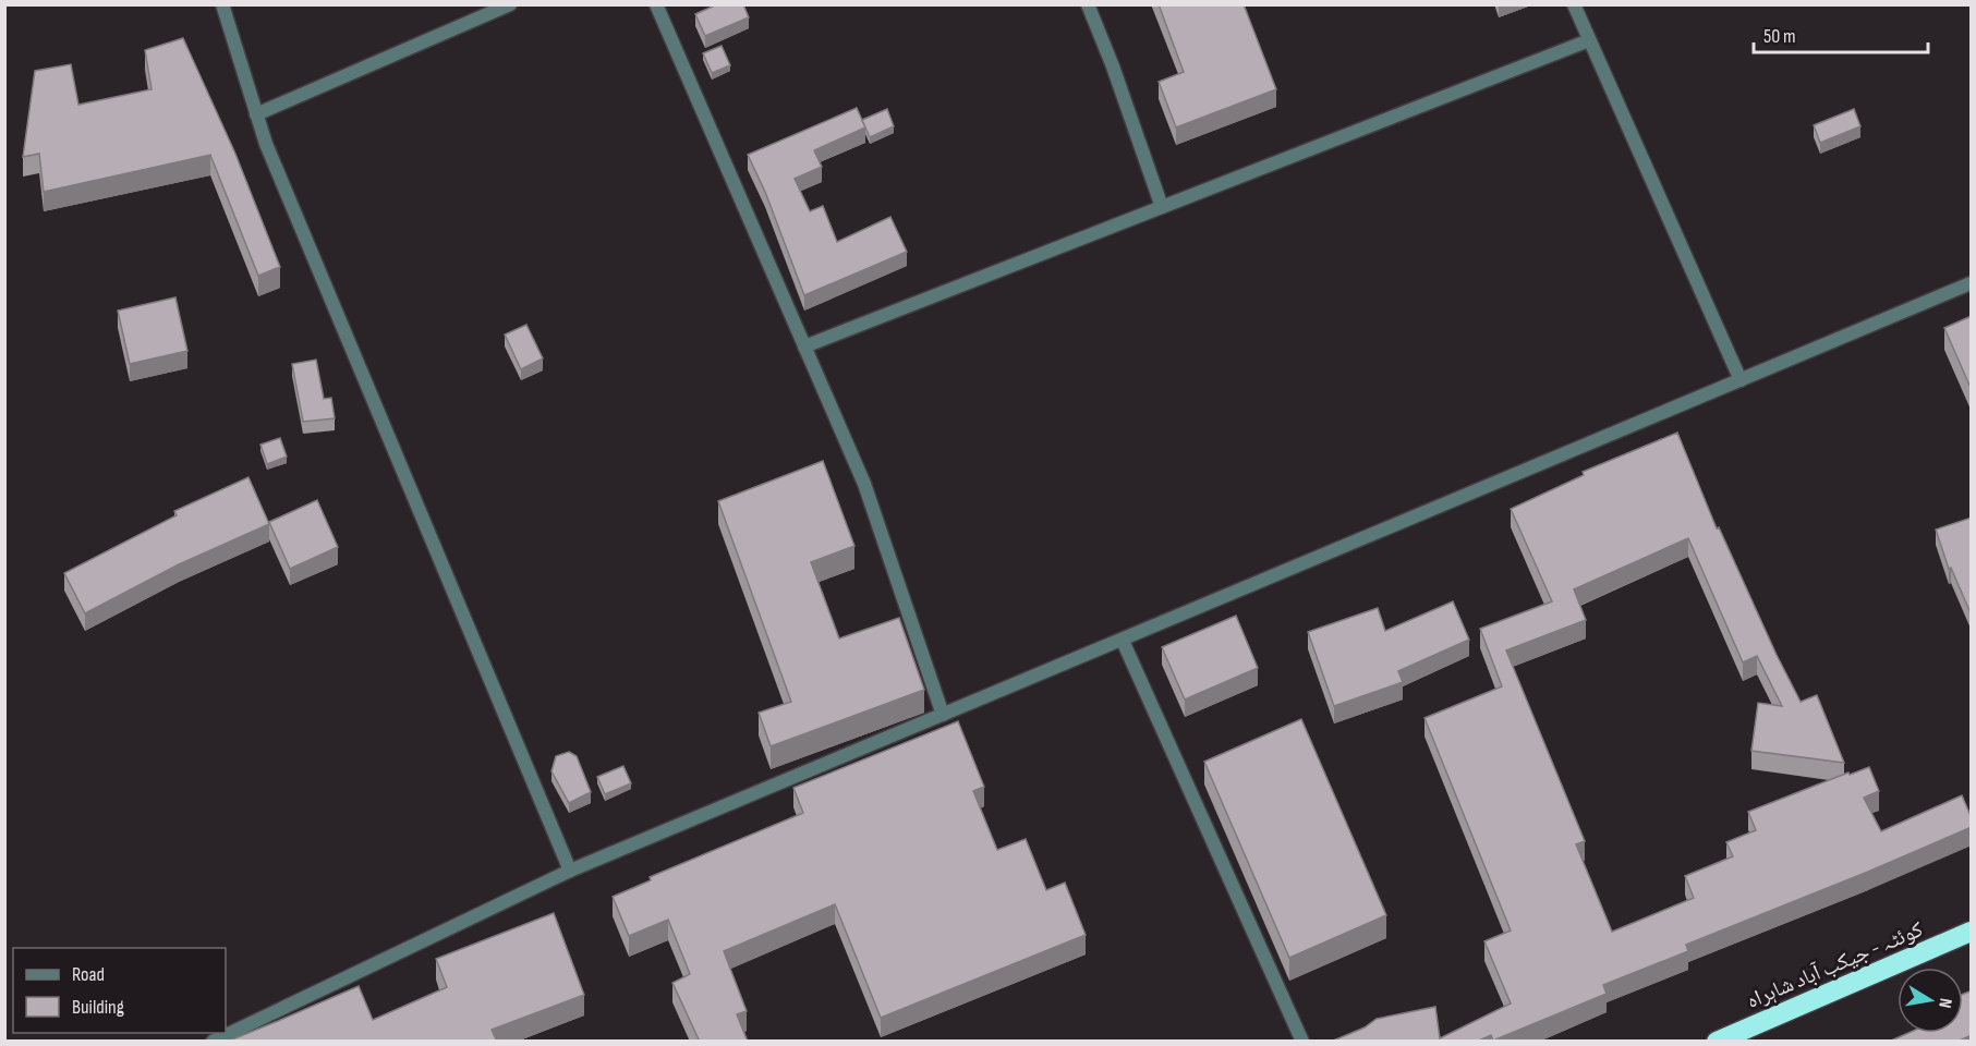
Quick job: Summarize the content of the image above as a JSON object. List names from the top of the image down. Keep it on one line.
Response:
{"streets":{"highway":["کوئٹہ - جیکب آباد شاہراہ"]},"legend":["Road","Building"],"scale_bar":"50 m","north":"right"}
